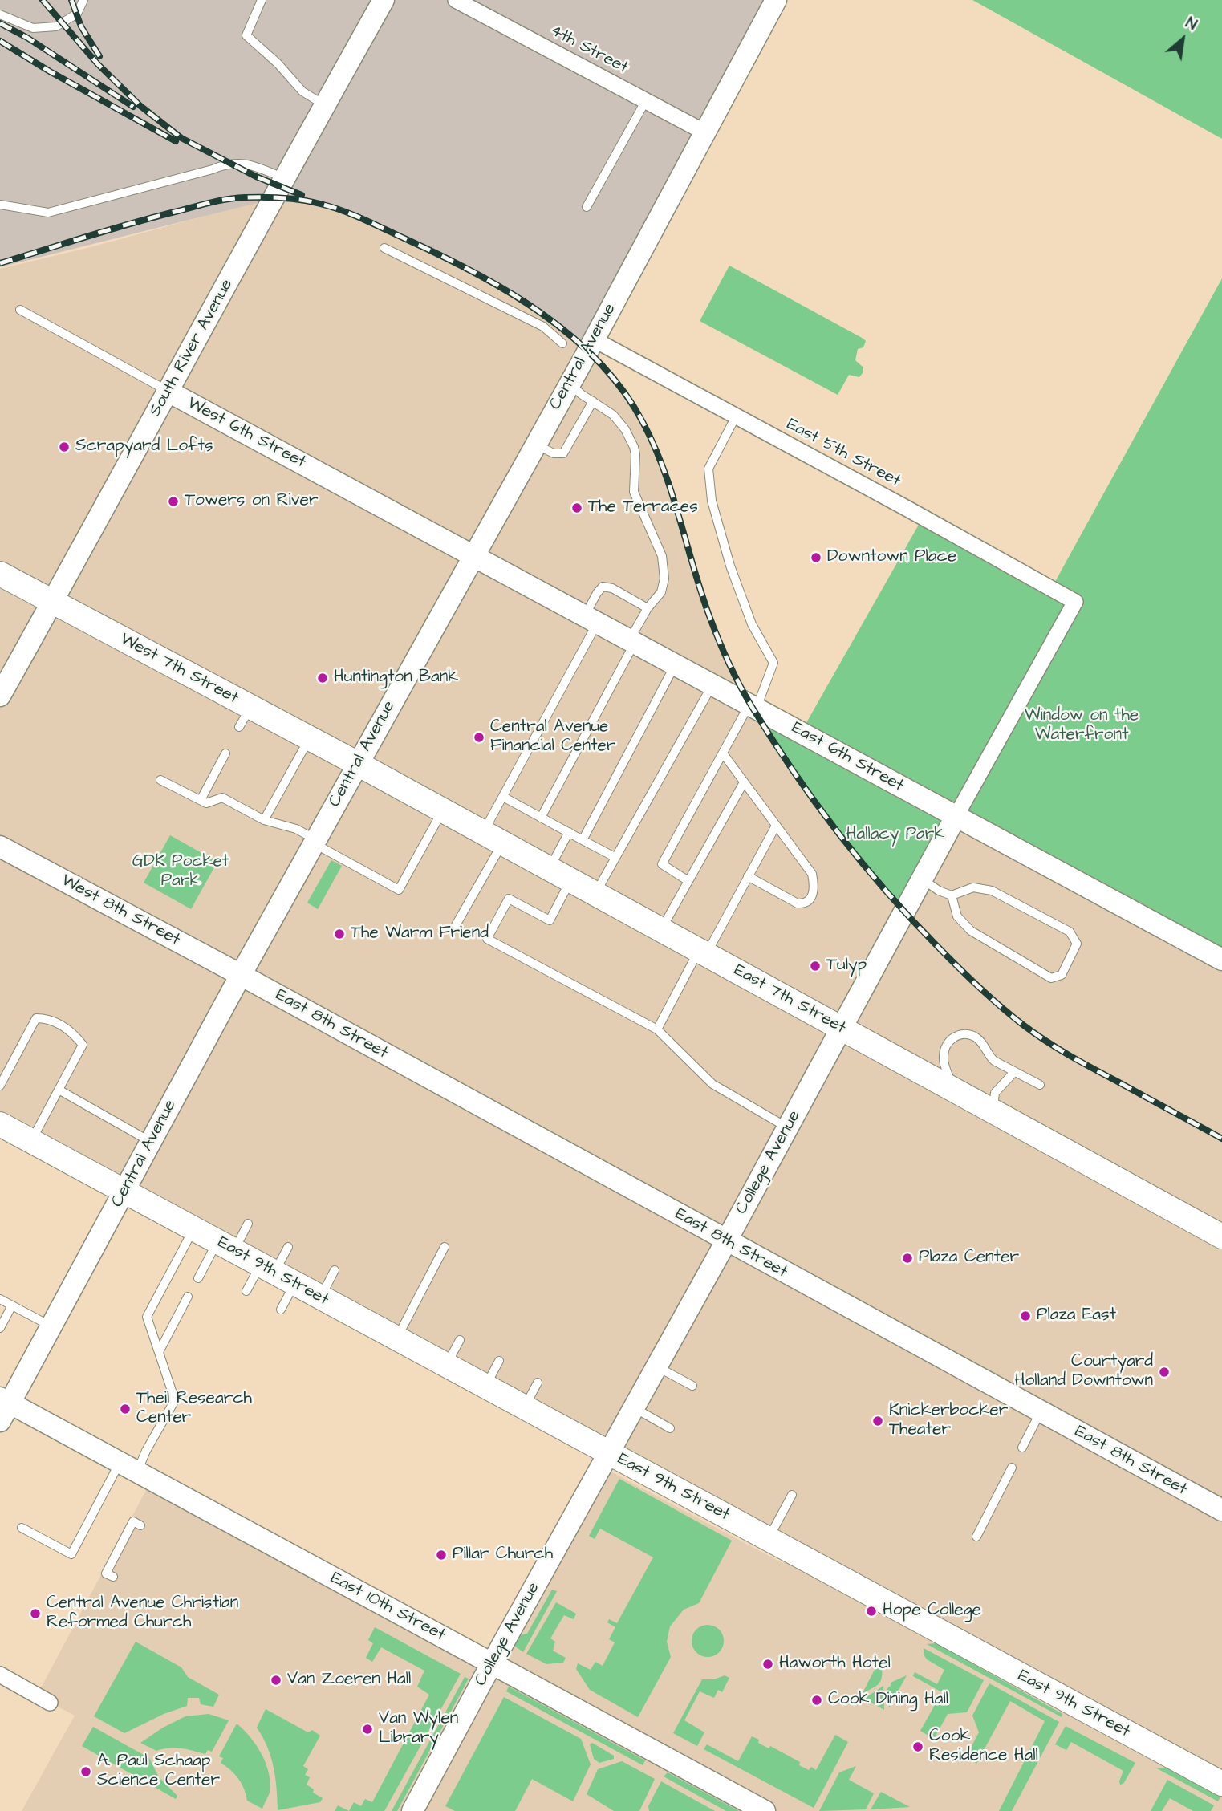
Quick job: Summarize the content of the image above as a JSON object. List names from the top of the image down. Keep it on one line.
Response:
{"streets":{"main road":["West 7th Street","East 7th Street","East 9th Street"],"street":["4th Street","South River Avenue","Central Avenue","West 6th Street","East 5th Street","East 6th Street","West 8th Street","East 8th Street","College Avenue","East 10th Street"]},"crossings":[["4th Street","Central Avenue"],["South River Avenue","West 6th Street"],["South River Avenue","West 7th Street"],["Central Avenue","West 6th Street"],["Central Avenue","East 5th Street"],["Central Avenue","West 7th Street"],["Central Avenue","East 6th Street"],["Central Avenue","West 8th Street"],["Central Avenue","East 7th Street"],["Central Avenue","East 8th Street"],["Central Avenue","East 9th Street"],["Central Avenue","East 10th Street"],["West 6th Street","East 6th Street"],["East 5th Street","College Avenue"],["West 7th Street","East 7th Street"],["East 6th Street","College Avenue"],["West 8th Street","East 8th Street"],["East 7th Street","College Avenue"],["East 8th Street","College Avenue"],["College Avenue","East 9th Street"],["College Avenue","East 10th Street"]],"parks":["Window on the Waterfront","Hallacy Park","GDK Pocket Park"],"places":["Scrapyard Lofts","Towers on River","The Terraces","Downtown Place","Huntington Bank","Central Avenue Financial Center","The Warm Friend","Tulyp","Plaza Center","Plaza East","Courtyard Holland Downtown","Theil Research Center","Knickerbocker Theater","Pillar Church","Hope College","Central Avenue Christian Reformed Church","Haworth Hotel","Van Zoeren Hall","Cook Dining Hall","Van Wylen Library","Cook Residence Hall","A. Paul Schaap Science Center"],"north":"top right"}
